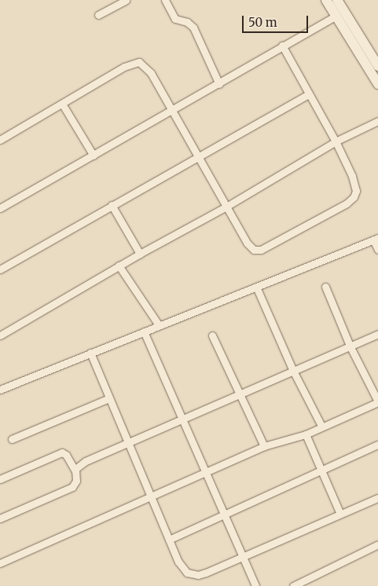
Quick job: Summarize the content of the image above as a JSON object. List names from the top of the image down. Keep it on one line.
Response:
{"scale_bar":"50 m"}
